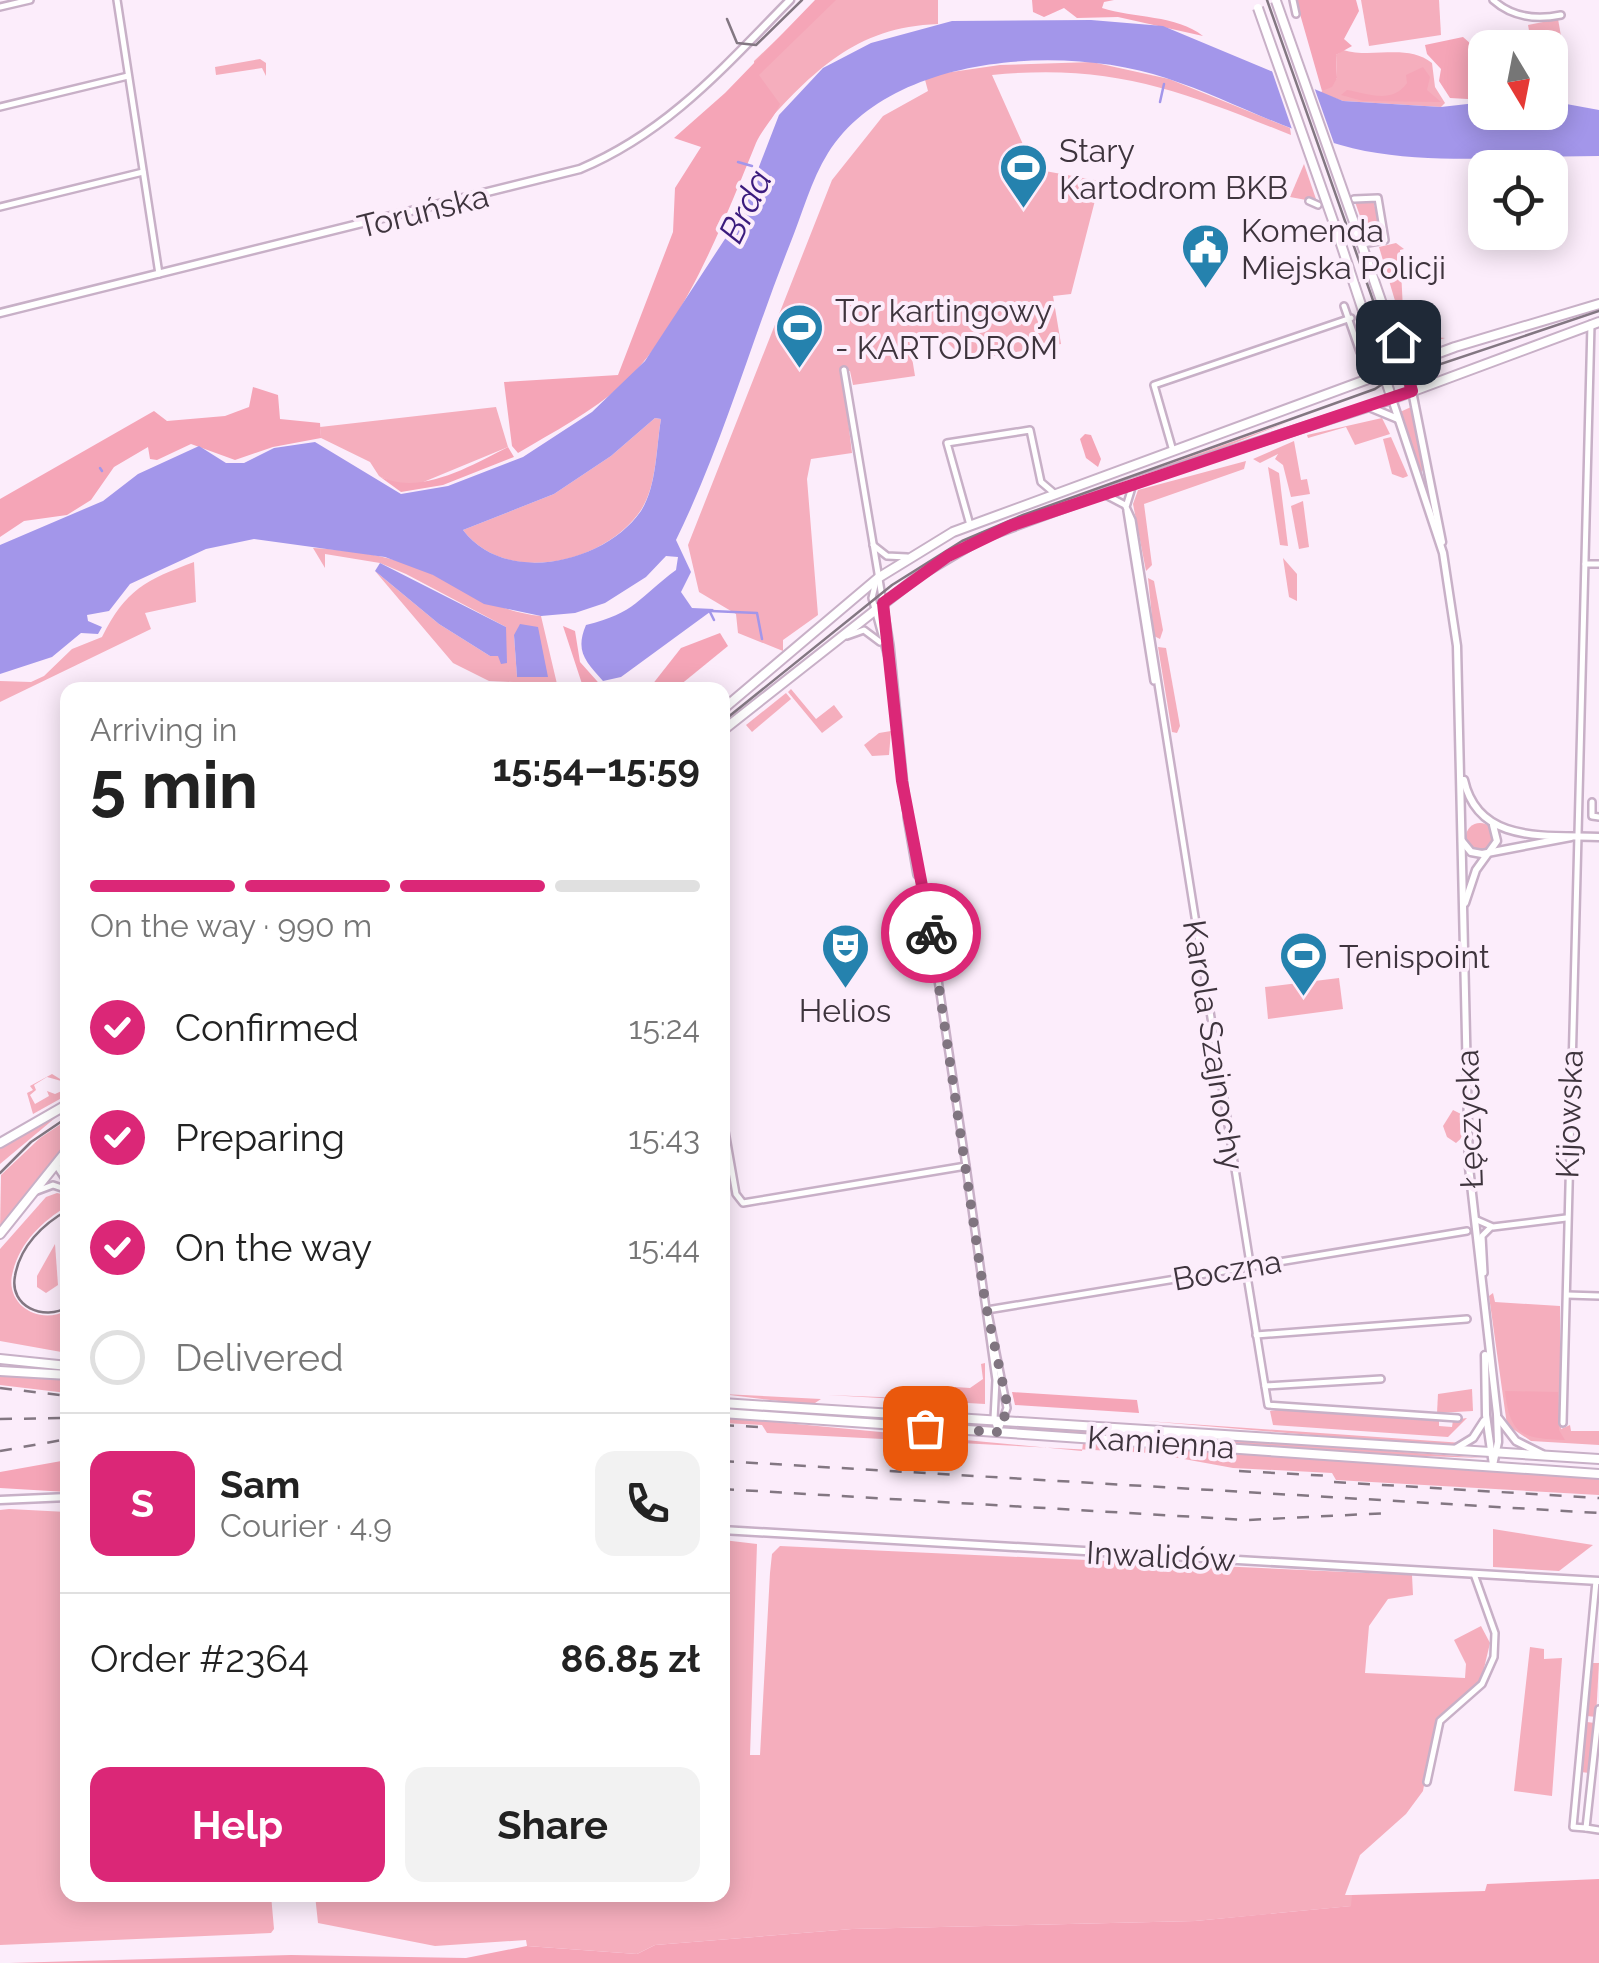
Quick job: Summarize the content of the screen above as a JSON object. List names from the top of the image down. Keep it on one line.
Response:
{"streets":{"main road":["Kamienna"],"street":["Toruńska","Karola Szajnochy","Kijowska","Łęczycka","Boczna","Inwalidów"]},"crossings":[["Karola Szajnochy","Boczna"],["Łęczycka","Kamienna"]],"water":["Brda"],"places":{"sports":["Stary Kartodrom BKB","Tor kartingowy - KARTODROM","Tenispoint"],"public building":["Komenda Miejska Policji"],"theatre":["Helios"]},"north":"bottom","page":{"heading":["5 min","Arriving in","15:54–15:59"],"panel":["Sam","Courier · 4.9","Order #2364","86.85 zł"],"bar":"On the way · 990 m","list":[["Confirmed","15:24"],["Preparing","15:43"],["On the way","15:44"],"Delivered"],"round":"S","buttons":["Help","Share"]}}
